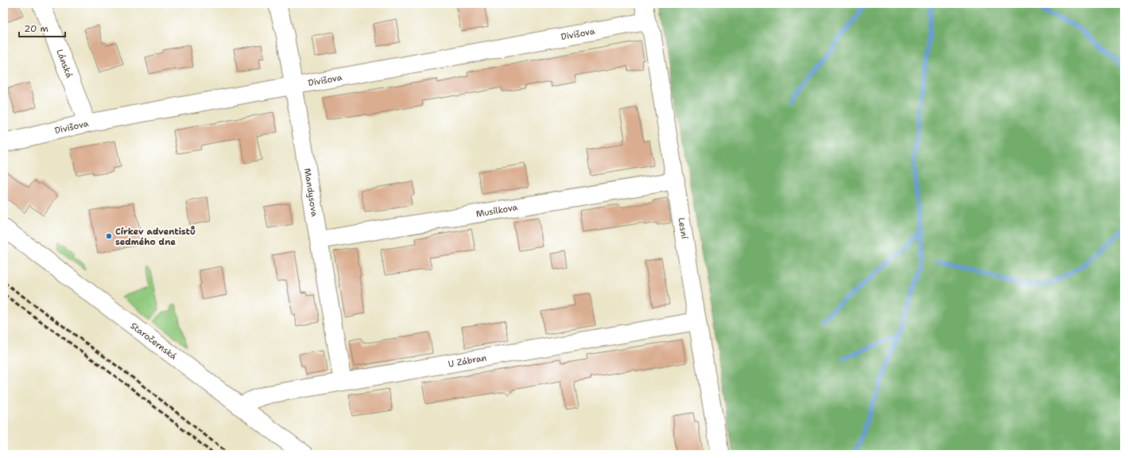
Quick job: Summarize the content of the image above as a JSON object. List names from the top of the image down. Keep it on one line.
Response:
{"streets":{"street":["Divišova","Lánská","Mandysova","Musílkova","Lesní","Staročernská","U Zábran"]},"crossings":[["Divišova","Lánská"],["Divišova","Mandysova"],["Divišova","Lesní"],["Mandysova","Musílkova"],["Mandysova","U Zábran"],["Musílkova","Lesní"],["Lesní","U Zábran"],["Staročernská","U Zábran"]],"places":["Církev adventistů sedmého dne"],"scale_bar":"20 m"}
